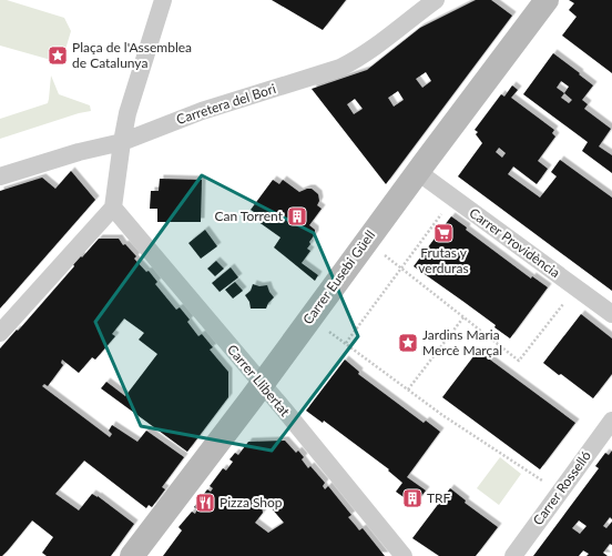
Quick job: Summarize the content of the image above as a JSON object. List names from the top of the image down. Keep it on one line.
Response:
{"streets":{"street":["Carretera del Bori","Carrer Providència","Carrer Eusebi Güell","Carrer Llibertat","Carrer Rosselló"]},"crossings":[["Carrer Providència","Carrer Eusebi Güell"],["Carrer Eusebi Güell","Carrer Llibertat"]],"places":{"place":["Plaça de l'Assemblea de Catalunya","Jardins Maria Mercè Marçal"],"building":["Can Torrent","TRF"],"supermarket":["Frutas y verduras"],"restaurant":["Pizza Shop"]}}
